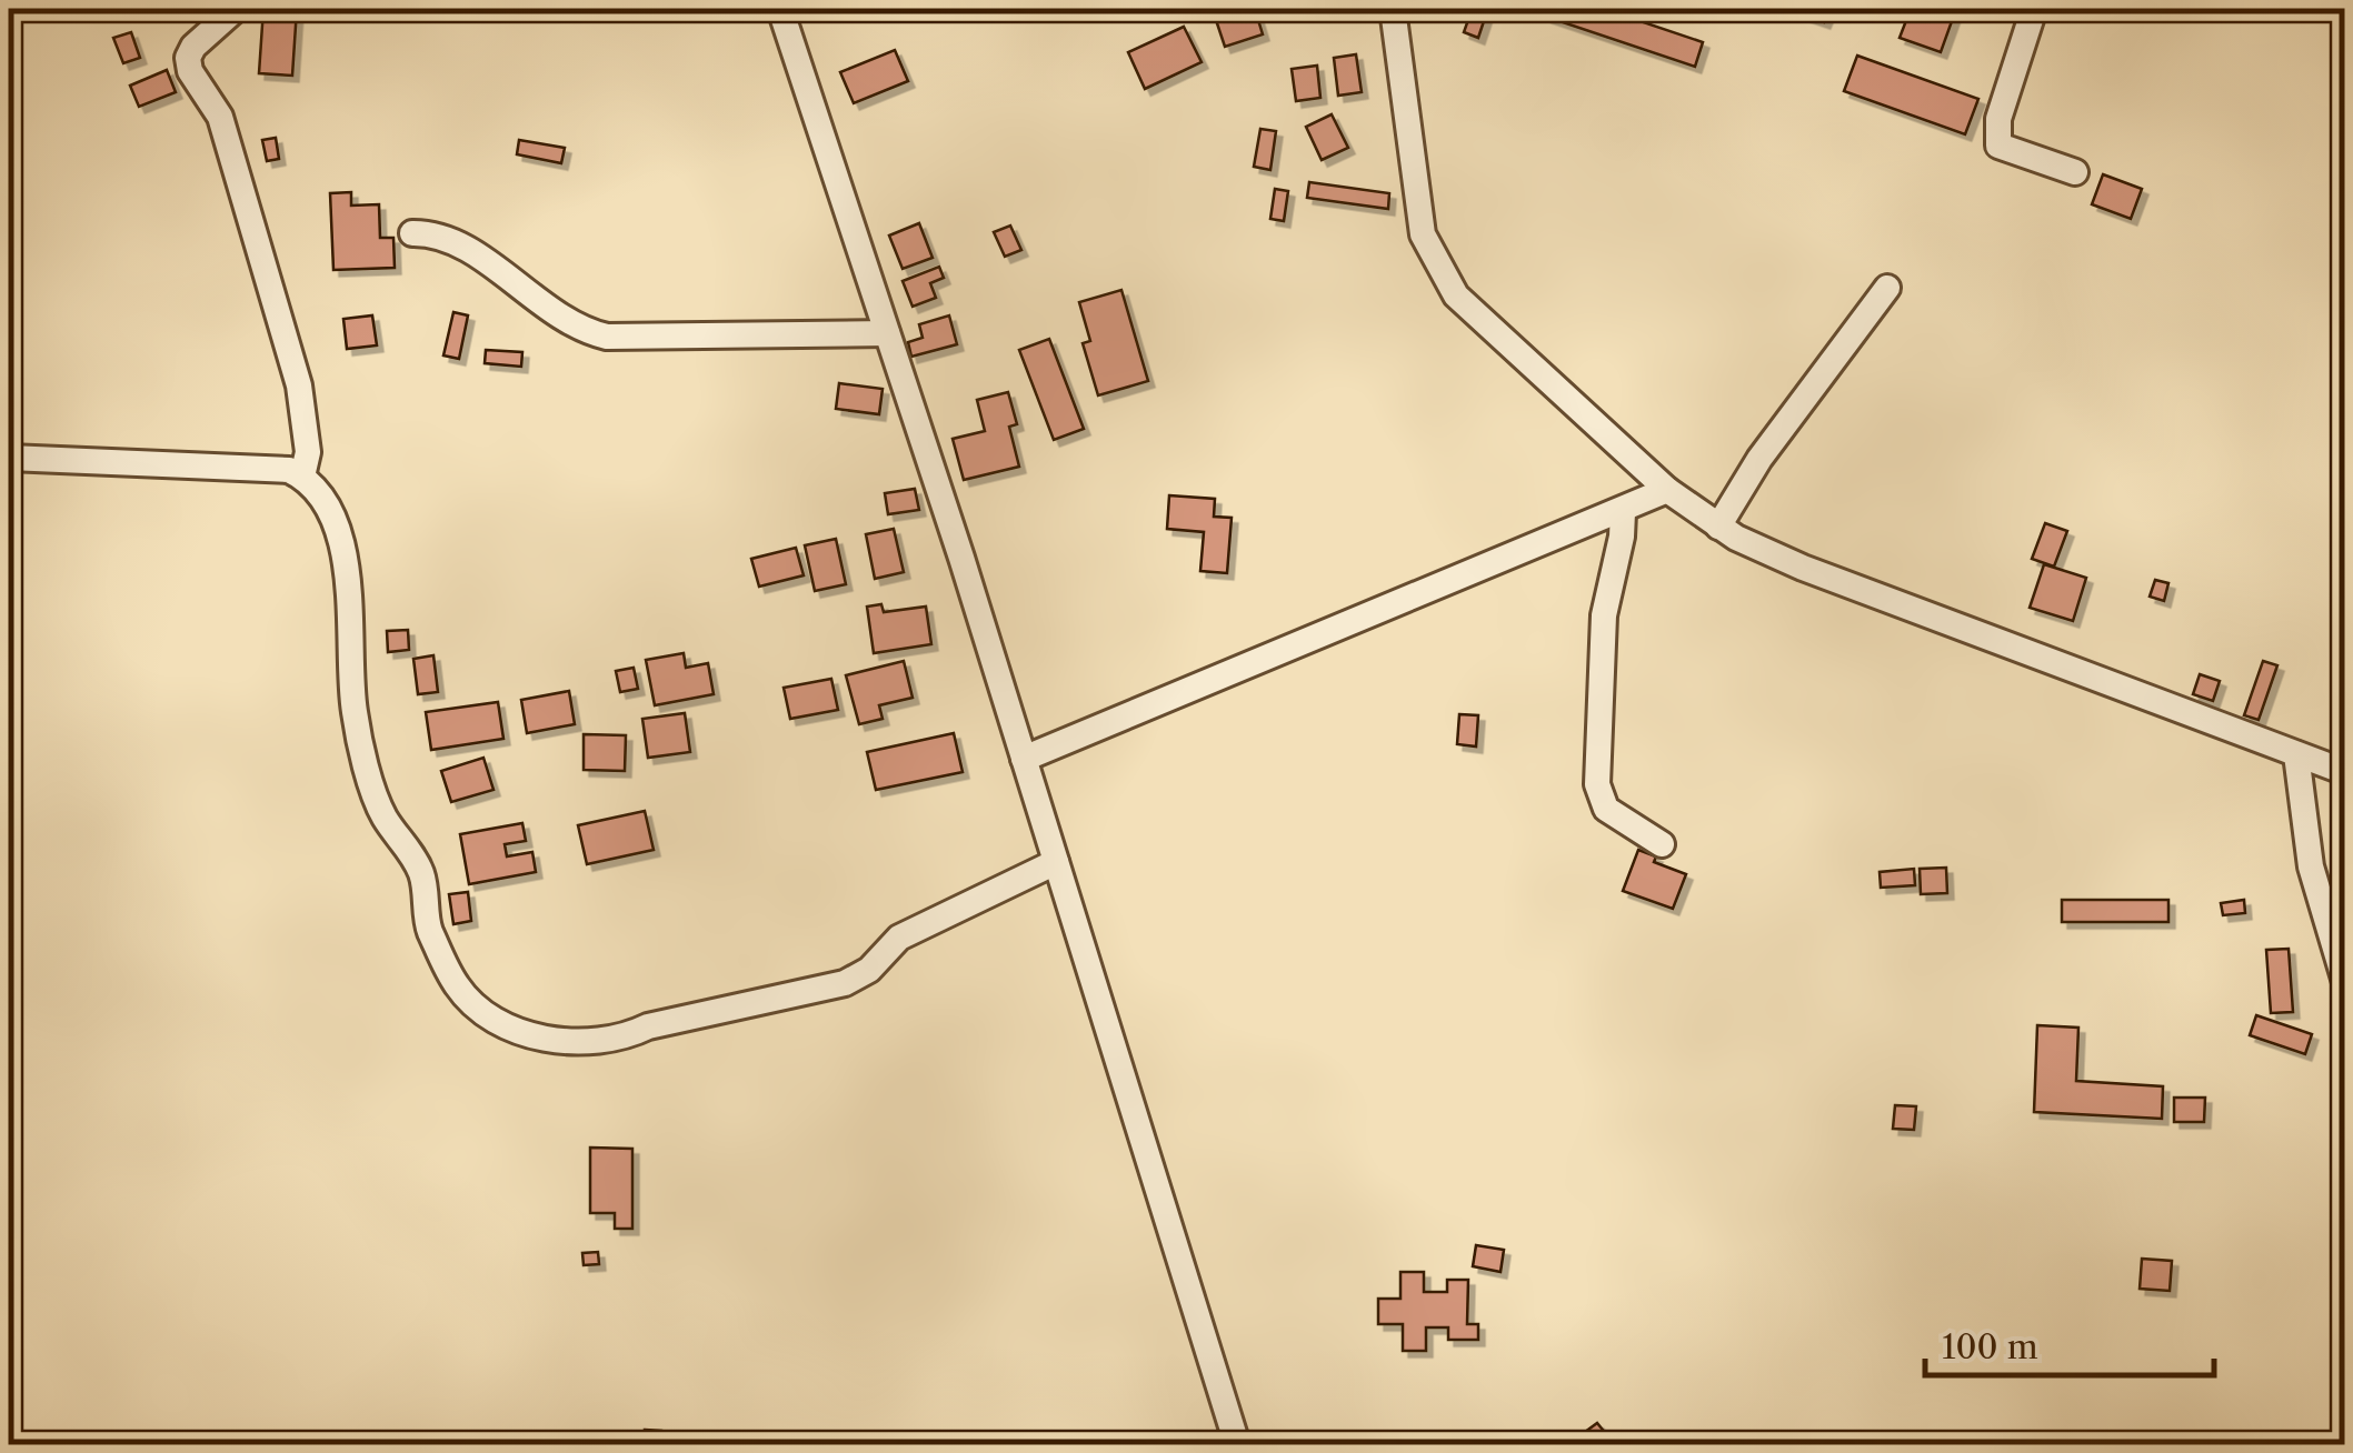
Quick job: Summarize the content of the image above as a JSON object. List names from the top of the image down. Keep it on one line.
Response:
{"scale_bar":"100 m"}
